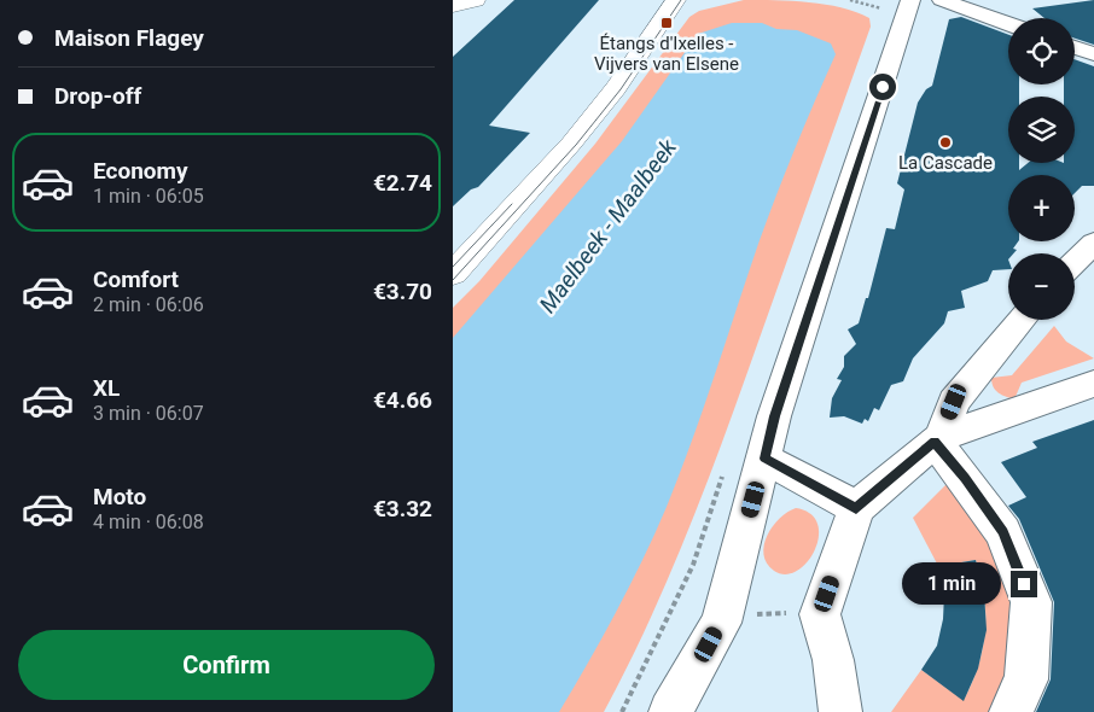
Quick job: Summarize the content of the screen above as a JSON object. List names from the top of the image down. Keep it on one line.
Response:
{"water":["Maelbeek - Maalbeek"],"places":{"transit":["Étangs d'Ixelles - Vijvers van Elsene"],"other":["La Cascade"]},"page":{"banner":["Maison Flagey","Drop-off"],"map_buttons":["+","−"],"list":[{"name":"Economy","note":"1 min · 06:05","value":"€2.74"},{"name":"Comfort","note":"2 min · 06:06","value":"€3.70"},{"name":"XL","note":"3 min · 06:07","value":"€4.66"},{"name":"Moto","note":"4 min · 06:08","value":"€3.32"}],"bubble":"1 min","buttons":"Confirm"}}
